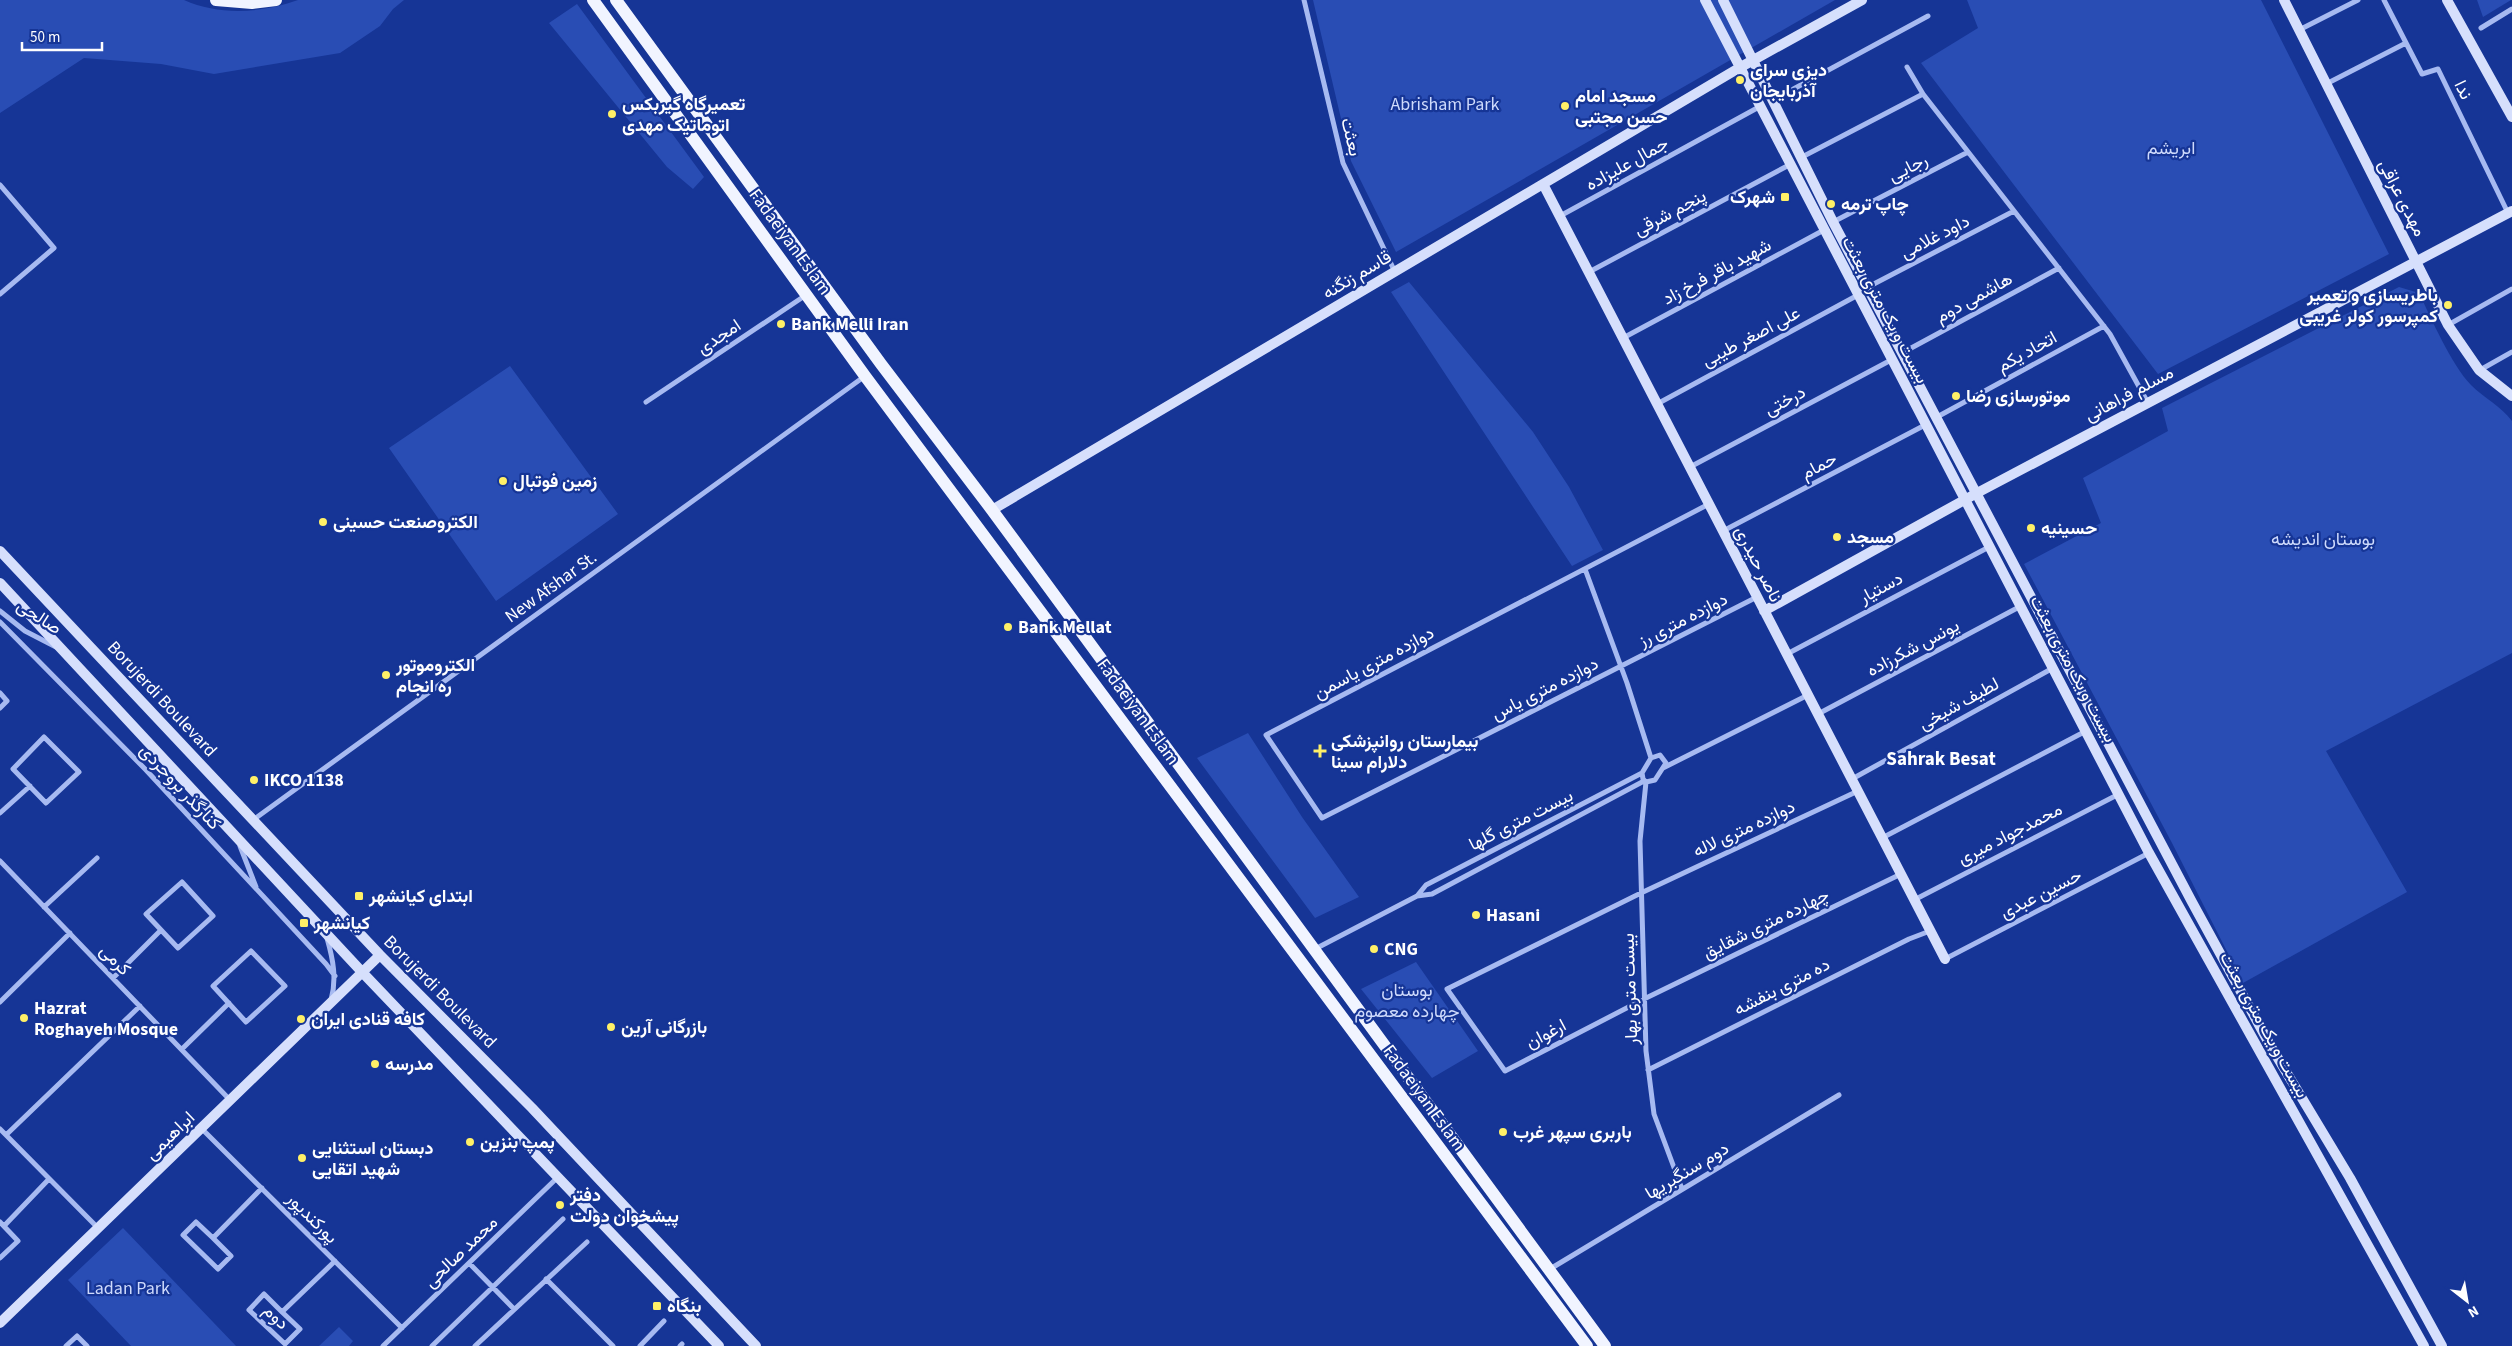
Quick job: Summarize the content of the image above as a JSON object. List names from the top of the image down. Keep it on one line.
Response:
{"streets":{"main road":["Fadaeiyan Eslam"],"street":["ندا","بعثت","جمال علیزاده","رجایی","مهدی عراقی","پنجم شرقی","داود غلامی","شهید باقر فرخ زاد","قاسم زنگنه","هاشمی دوم","بیست و یک متری بعثت","امجدی","علی اصغر طیبی","اتحاد یکم","مسلم فراهانی","درختی","حمام","ناصر حیدری","New Afshar St.","دستیار","صالحی","دوازده متری رز","یونس شکرزاده","دوازده متری یاسمن","دوازده متری یاس","Borujerdi Boulevard","لطیف شیخی","کنارگذر بروجردی","بیست متری گلها","دوازده متری لاله","محمدجواد میری","حسین عبدی","چهارده متری شقایق","کرمی","ده متری بنفشه","بیست متری بهار","ارغوان","ابراهیمی","دوم سنگبریها","پورکندپور","محمد صالحی","دوم"]},"crossings":[["ندا","مسلم فراهانی"],["بعثت","قاسم زنگنه"],["جمال علیزاده","بیست و یک متری بعثت"],["جمال علیزاده","ناصر حیدری"],["رجایی","بیست و یک متری بعثت"],["مهدی عراقی","مسلم فراهانی"],["پنجم شرقی","بیست و یک متری بعثت"],["پنجم شرقی","ناصر حیدری"],["داود غلامی","بیست و یک متری بعثت"],["Fadaeiyan Eslam","قاسم زنگنه"],["Fadaeiyan Eslam","امجدی"],["Fadaeiyan Eslam","New Afshar St."],["Fadaeiyan Eslam","بیست متری گلها"],["Fadaeiyan Eslam","دوم سنگبریها"],["شهید باقر فرخ زاد","بیست و یک متری بعثت"],["شهید باقر فرخ زاد","ناصر حیدری"],["قاسم زنگنه","بیست و یک متری بعثت"],["قاسم زنگنه","ناصر حیدری"],["هاشمی دوم","بیست و یک متری بعثت"],["بیست و یک متری بعثت","علی اصغر طیبی"],["بیست و یک متری بعثت","اتحاد یکم"],["بیست و یک متری بعثت","مسلم فراهانی"],["بیست و یک متری بعثت","درختی"],["بیست و یک متری بعثت","حمام"],["بیست و یک متری بعثت","دستیار"],["بیست و یک متری بعثت","یونس شکرزاده"],["بیست و یک متری بعثت","لطیف شیخی"],["بیست و یک متری بعثت","محمدجواد میری"],["بیست و یک متری بعثت","حسین عبدی"],["علی اصغر طیبی","ناصر حیدری"],["مسلم فراهانی","ناصر حیدری"],["درختی","ناصر حیدری"],["حمام","ناصر حیدری"],["ناصر حیدری","دستیار"],["ناصر حیدری","دوازده متری رز"],["ناصر حیدری","یونس شکرزاده"],["ناصر حیدری","لطیف شیخی"],["ناصر حیدری","دوازده متری لاله"],["ناصر حیدری","محمدجواد میری"],["ناصر حیدری","حسین عبدی"],["ناصر حیدری","چهارده متری شقایق"],["ناصر حیدری","ده متری بنفشه"],["New Afshar St.","Borujerdi Boulevard"],["دوازده متری رز","دوازده متری یاس"],["دوازده متری یاسمن","دوازده متری یاس"],["Borujerdi Boulevard","ابراهیمی"],["بیست متری گلها","بیست متری بهار"],["دوازده متری لاله","بیست متری بهار"],["دوازده متری لاله","ارغوان"],["چهارده متری شقایق","بیست متری بهار"],["چهارده متری شقایق","ارغوان"],["کرمی","ابراهیمی"],["ده متری بنفشه","بیست متری بهار"],["بیست متری بهار","ارغوان"],["بیست متری بهار","دوم سنگبریها"],["ابراهیمی","پورکندپور"],["پورکندپور","محمد صالحی"],["پورکندپور","دوم"]],"districts":["Sahrak Besat"],"parks":["Abrisham Park","ابریشم","بوستان اندیشه","بوستان چهارده معصوم","Ladan Park"],"places":{"other":["دیزی سرای آذربایجان","مسجد امام حسن مجتبی","تعمیرگاه گیربکس اتوماتیک مهدی","چاپ ترمه","باطریسازی و تعمیر کمپرسور کولر غریبی","Bank Melli Iran","موتورسازی رضا","زمین فوتبال","الکتروصنعت حسینی","حسینیه","مسجد","Bank Mellat","الکتروموتور ره انجام","IKCO 1138","Hasani","CNG","Hazrat Roghayeh Mosque","کافه قنادی ایران","بازرگانی آرین","مدرسه","باربری سپهر غرب","پمپ بنزین","دبستان استثنایی شهید اتقایی","دفتر پیشخوان دولت"],"transit":["شهرک","ابتدای کیانشهر","کیانشهر","بنگاه"],"health":["بیمارستان روانپزشکی دلارام سینا"]},"scale_bar":"50 m","north":"bottom right"}
